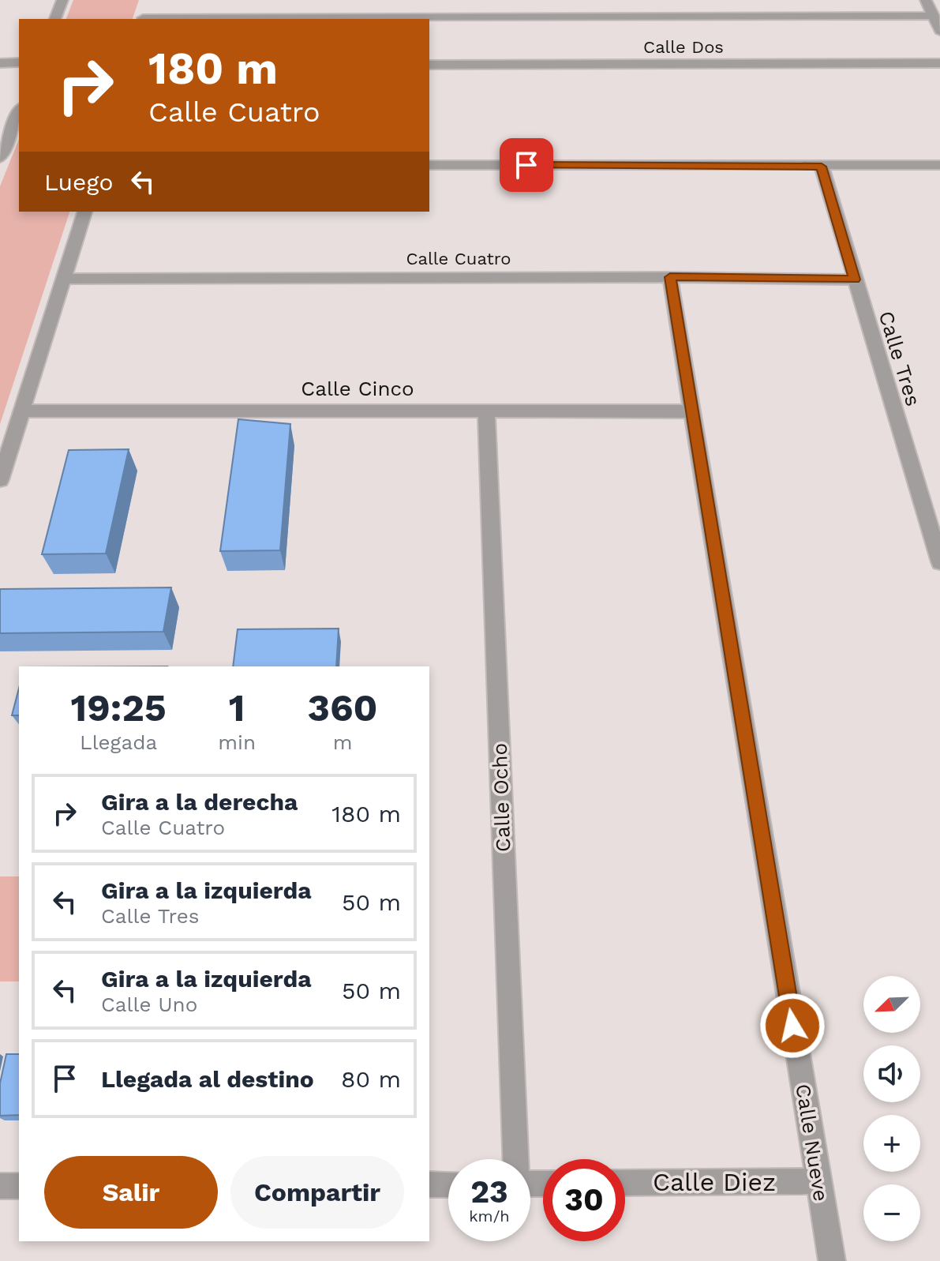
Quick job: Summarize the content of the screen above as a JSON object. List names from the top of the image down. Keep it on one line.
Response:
{"streets":{"street":["Calle Dos","Calle Cuatro","Calle Tres","Calle Cinco","Calle Ocho","Calle Nueve","Calle Diez"]},"crossings":[["Calle Cuatro","Calle Tres"],["Calle Cuatro","Calle Nueve"],["Calle Cinco","Calle Ocho"],["Calle Cinco","Calle Nueve"],["Calle Nueve","Calle Diez"]],"north":"bottom left","page":{"turn":["180 m","Calle Cuatro"],"then":"Luego","eta":["19:25","Llegada","1","min","360","m"],"list":[{"name":"Gira a la derecha","note":"Calle Cuatro","value":"180 m"},{"name":"Gira a la izquierda","note":"Calle Tres","value":"50 m"},{"name":"Gira a la izquierda","note":"Calle Uno","value":"50 m"},{"name":"Llegada al destino","value":"80 m"}],"map_buttons":["+","−"],"buttons":["Salir","Compartir"],"speed":"23 km/h","limit":"30"}}
